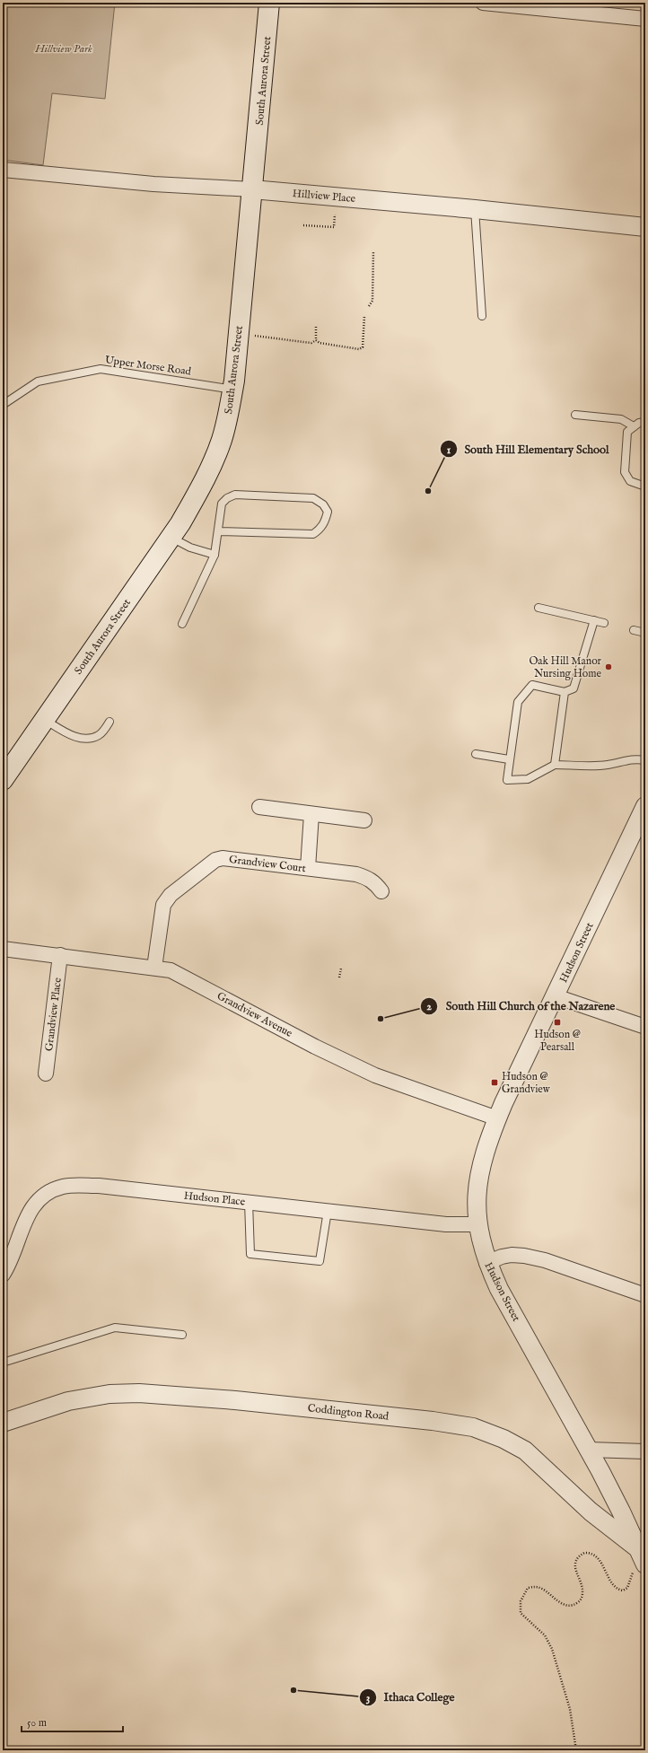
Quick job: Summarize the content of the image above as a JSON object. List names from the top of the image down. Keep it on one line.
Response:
{"streets":{"main road":["South Aurora Street"],"street":["Hillview Place","Grandview Court","Hudson Street","Grandview Place","Grandview Avenue","Hudson Place","Coddington Road"],"lane":["Upper Morse Road"]},"crossings":[["South Aurora Street","Hillview Place"],["South Aurora Street","Upper Morse Road"],["Grandview Court","Grandview Avenue"],["Hudson Street","Grandview Avenue"],["Hudson Street","Hudson Place"],["Hudson Street","Coddington Road"],["Grandview Place","Grandview Avenue"]],"parks":["Hillview Park"],"places":{"other":["South Hill Elementary School","Oak Hill Manor Nursing Home","South Hill Church of the Nazarene","Ithaca College"],"transit":["Hudson @ Pearsall","Hudson @ Grandview"]},"scale_bar":"50 m"}
